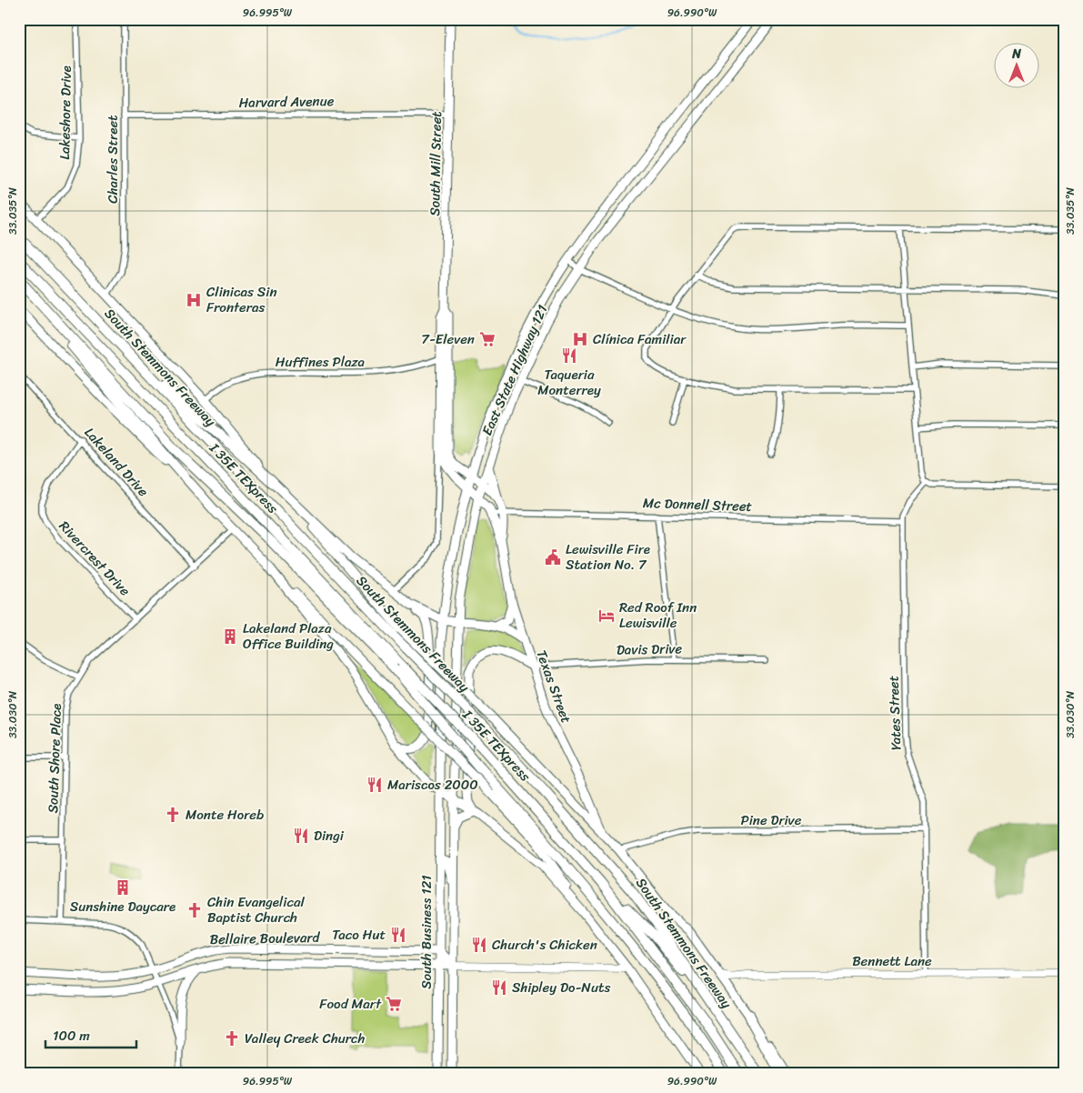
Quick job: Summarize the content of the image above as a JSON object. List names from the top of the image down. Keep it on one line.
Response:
{"streets":{"highway":["South Stemmons Freeway","I 35E TEXpress"],"main road":["South Mill Street","East State Highway 121","Texas Street","South Business 121","Bellaire Boulevard"],"street":["Harvard Avenue","Lakeshore Drive","Charles Street","Huffines Plaza","Lakeland Drive","Mc Donnell Street","Rivercrest Drive","Davis Drive","Yates Street","South Shore Place","Pine Drive","Bennett Lane"]},"crossings":[["Harvard Avenue","Charles Street"],["Harvard Avenue","South Mill Street"],["Lakeshore Drive","South Stemmons Freeway"],["Charles Street","South Stemmons Freeway"],["South Mill Street","Huffines Plaza"],["South Mill Street","South Stemmons Freeway"],["South Mill Street","East State Highway 121"],["South Mill Street","Texas Street"],["Huffines Plaza","South Stemmons Freeway"],["South Stemmons Freeway","East State Highway 121"],["South Stemmons Freeway","Texas Street"],["South Stemmons Freeway","Pine Drive"],["South Stemmons Freeway","Bennett Lane"],["East State Highway 121","Texas Street"],["East State Highway 121","South Business 121"],["Lakeland Drive","Rivercrest Drive"],["Lakeland Drive","South Shore Place"],["Mc Donnell Street","Texas Street"],["Mc Donnell Street","Yates Street"],["Rivercrest Drive","South Shore Place"],["Davis Drive","Texas Street"],["Yates Street","Pine Drive"],["Yates Street","Bennett Lane"],["South Business 121","Bellaire Boulevard"]],"places":{"hospital":["Clinicas Sin Fronteras","Clínica Familiar"],"supermarket":["7-Eleven","Food Mart"],"restaurant":["Taqueria Monterrey","Mariscos 2000","Dingi","Taco Hut","Church's Chicken","Shipley Do-Nuts"],"public building":["Lewisville Fire Station No. 7"],"hotel":["Red Roof Inn Lewisville"],"building":["Lakeland Plaza Office Building","Sunshine Daycare"],"church":["Monte Horeb","Chin Evangelical Baptist Church","Valley Creek Church"]},"scale_bar":"100 m","north":"top","coordinates":["96.995°W","96.990°W","33.035°N","33.030°N"]}
